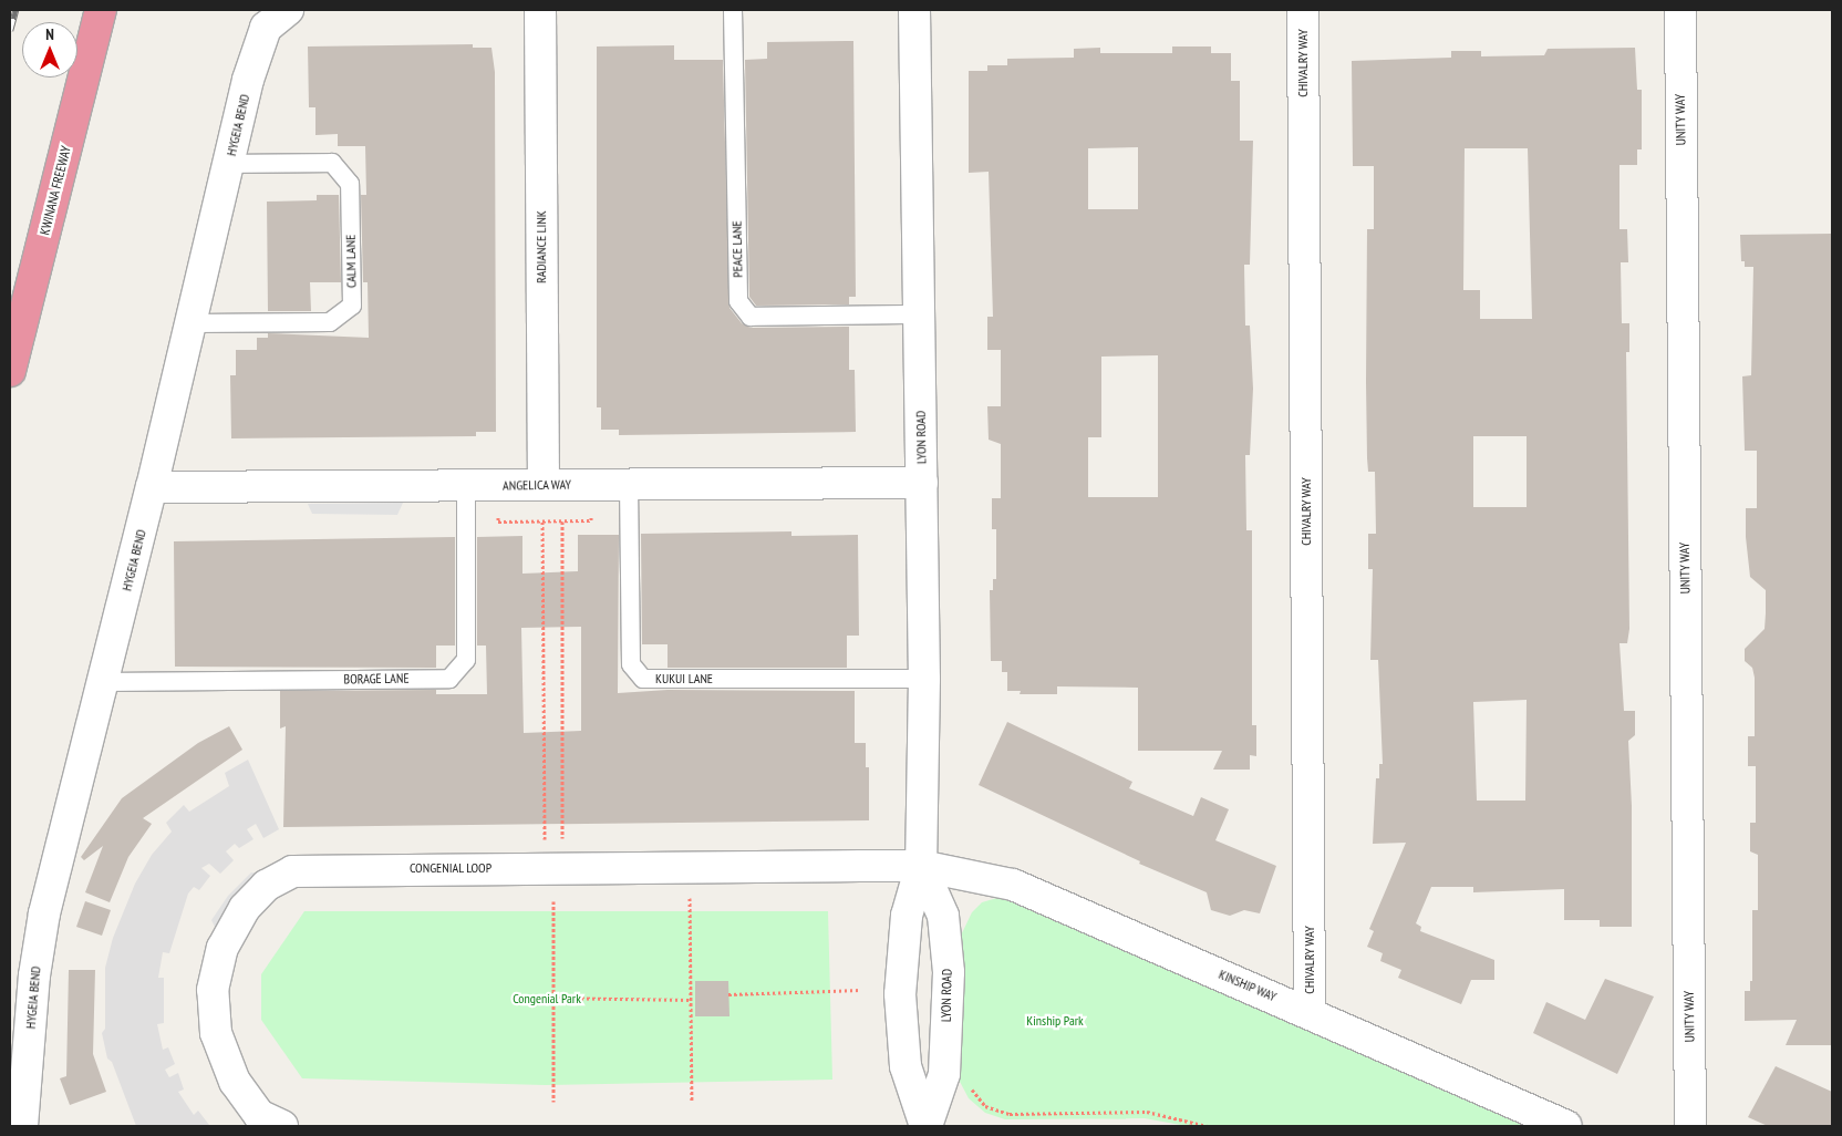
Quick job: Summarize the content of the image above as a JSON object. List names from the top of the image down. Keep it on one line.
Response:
{"streets":{"highway":["KWINANA FREEWAY"],"street":["CHIVALRY WAY","UNITY WAY","HYGEIA BEND","RADIANCE LINK","LYON ROAD","ANGELICA WAY","CONGENIAL LOOP","KINSHIP WAY"],"lane":["PEACE LANE","CALM LANE","BORAGE LANE","KUKUI LANE"]},"crossings":[["CHIVALRY WAY","KINSHIP WAY"],["HYGEIA BEND","CALM LANE"],["HYGEIA BEND","ANGELICA WAY"],["HYGEIA BEND","BORAGE LANE"],["RADIANCE LINK","ANGELICA WAY"],["PEACE LANE","LYON ROAD"],["LYON ROAD","ANGELICA WAY"],["LYON ROAD","KUKUI LANE"],["LYON ROAD","CONGENIAL LOOP"],["LYON ROAD","KINSHIP WAY"],["ANGELICA WAY","BORAGE LANE"],["ANGELICA WAY","KUKUI LANE"],["CONGENIAL LOOP","KINSHIP WAY"]],"parks":["Congenial Park","Kinship Park"],"north":"top"}
